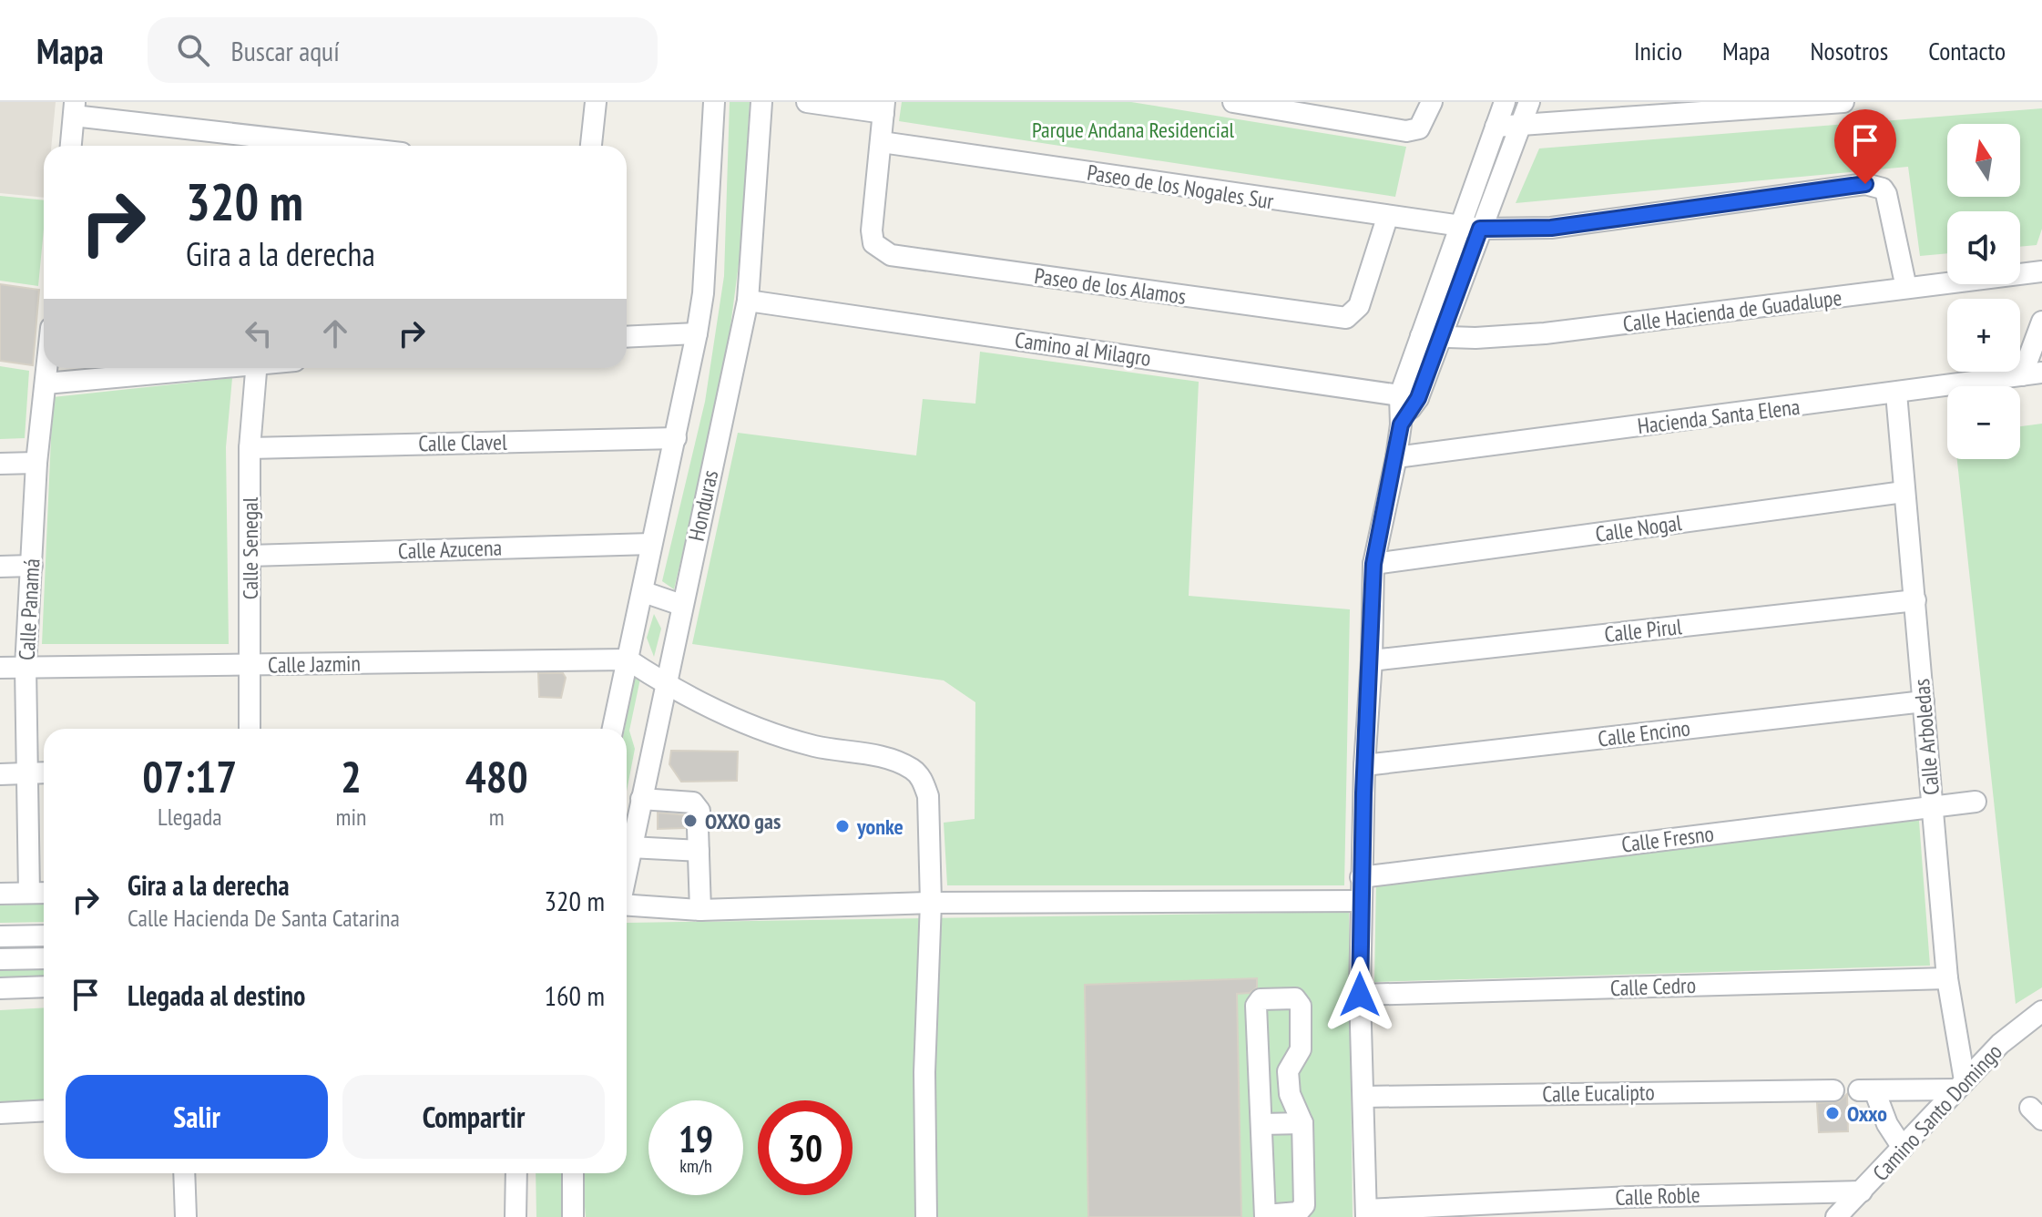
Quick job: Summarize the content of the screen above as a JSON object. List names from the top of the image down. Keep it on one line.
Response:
{"streets":{"street":["Paseo de los Nogales Sur","Paseo de los Alamos","Calle Hacienda de Guadalupe","Camino al Milagro","Hacienda Santa Elena","Calle Clavel","Honduras","Calle Nogal","Calle Senegal","Calle Azucena","Calle Panamá","Calle Pirul","Calle Jazmin","Calle Encino","Calle Arboledas","Calle Fresno","Calle Cedro","Calle Eucalipto","Camino Santo Domingo","Calle Roble"]},"crossings":[["Paseo de los Nogales Sur","Paseo de los Alamos"],["Paseo de los Nogales Sur","Calle Hacienda de Guadalupe"],["Camino al Milagro","Honduras"],["Hacienda Santa Elena","Calle Arboledas"],["Calle Clavel","Honduras"],["Calle Clavel","Calle Senegal"],["Honduras","Calle Azucena"],["Honduras","Calle Jazmin"],["Calle Nogal","Calle Arboledas"],["Calle Senegal","Calle Azucena"],["Calle Senegal","Calle Jazmin"],["Calle Panamá","Calle Jazmin"],["Calle Pirul","Calle Arboledas"],["Calle Encino","Calle Arboledas"],["Calle Arboledas","Calle Fresno"],["Calle Arboledas","Calle Cedro"],["Calle Arboledas","Camino Santo Domingo"],["Camino Santo Domingo","Calle Roble"]],"parks":["Parque Andana Residencial"],"places":["OXXO gas","yonke","Oxxo"],"north":"top","page":{"header":"Mapa","search":"Buscar aquí","nav":["Inicio","Mapa","Nosotros","Contacto"],"map_buttons":["+","−"],"turn":["320 m","Gira a la derecha"],"eta":["07:17","Llegada","2","min","480","m"],"list":[{"name":"Gira a la derecha","note":"Calle Hacienda De Santa Catarina","value":"320 m"},{"name":"Llegada al destino","value":"160 m"}],"buttons":["Salir","Compartir"],"speed":"19 km/h","limit":"30"}}
